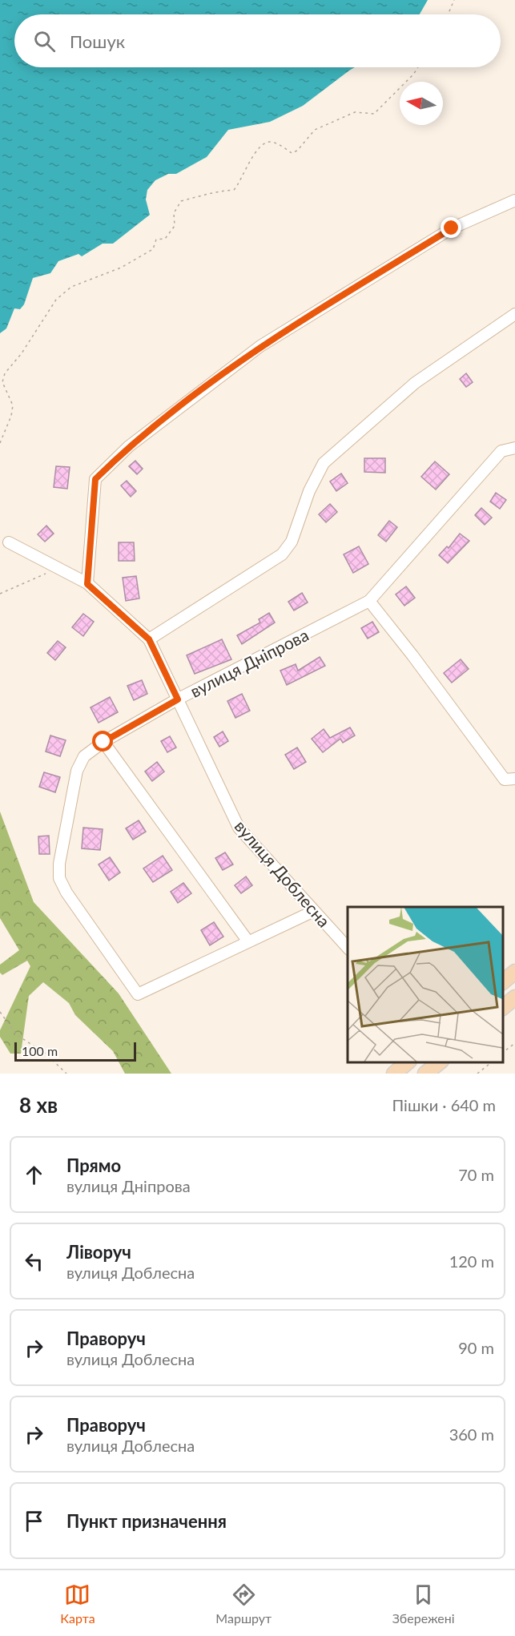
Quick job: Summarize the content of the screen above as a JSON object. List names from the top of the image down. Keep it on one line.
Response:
{"streets":{"street":["вулиця Дніпрова","вулиця Доблесна"]},"crossings":[["вулиця Дніпрова","вулиця Доблесна"]],"scale_bar":"100 m","north":"left","page":{"search":"Пошук","scale":"100 m","heading":["8 хв","Пішки · 640 m"],"list":[["Прямо","вулиця Дніпрова","70 m"],["Ліворуч","вулиця Доблесна","120 m"],["Праворуч","вулиця Доблесна","90 m"],["Праворуч","вулиця Доблесна","360 m"],"Пункт призначення"],"nav":["Карта","Маршрут","Збережені"]}}
